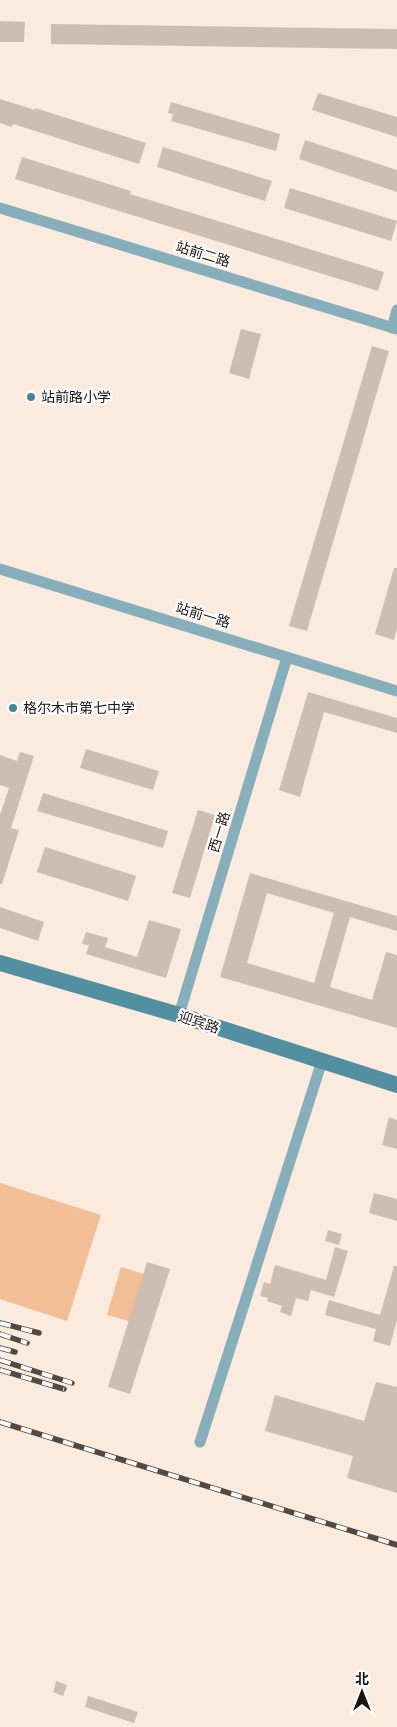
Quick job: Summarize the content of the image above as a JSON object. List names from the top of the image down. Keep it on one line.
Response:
{"streets":{"main road":["迎宾路"],"street":["站前二路","站前一路","西一路"]},"crossings":[["站前一路","西一路"],["西一路","迎宾路"]],"places":["站前路小学","格尔木市第七中学"],"north":"top"}
